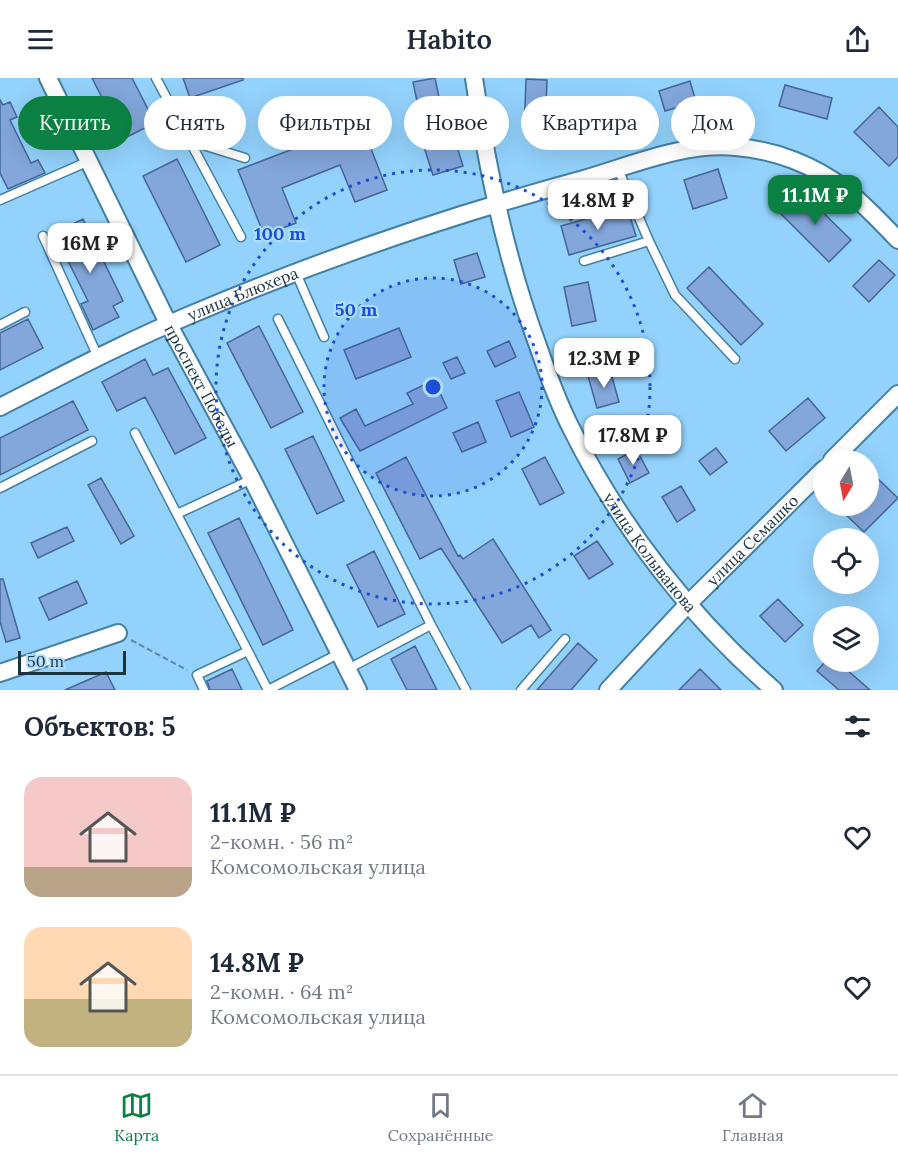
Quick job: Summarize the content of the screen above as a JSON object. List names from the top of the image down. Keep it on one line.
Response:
{"streets":{"street":["улица Блюхера","проспект Победы","улица Семашко","улица Колыванова"]},"crossings":[["улица Блюхера","проспект Победы"],["улица Блюхера","улица Колыванова"],["улица Семашко","улица Колыванова"]],"scale_bar":"50 m","north":"bottom","page":{"header":"Habito","chip":["Купить","Снять","Фильтры","Новое","Квартира","Дом"],"price":["11.1M ₽","14.8M ₽","16M ₽","12.3M ₽","17.8M ₽"],"scale":"50 m","heading":"Объектов: 5","list":[{"name":"11.1M ₽","note":"2-комн. · 56 m² · Комсомольская улица"},{"name":"14.8M ₽","note":"2-комн. · 64 m² · Комсомольская улица"}],"tabs":["Карта","Сохранённые","Главная"]},"rings":["100 m","50 m"]}
